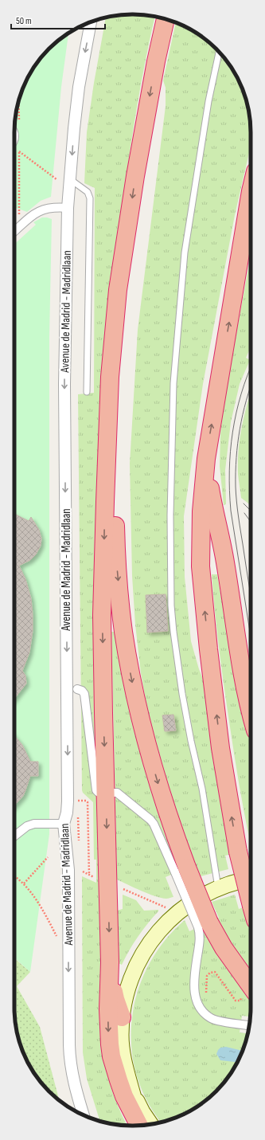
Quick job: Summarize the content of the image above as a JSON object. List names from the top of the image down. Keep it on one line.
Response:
{"streets":{"street":["Avenue de Madrid - Madridlaan"]},"one_way":["Avenue de Madrid - Madridlaan"],"scale_bar":"50 m"}
